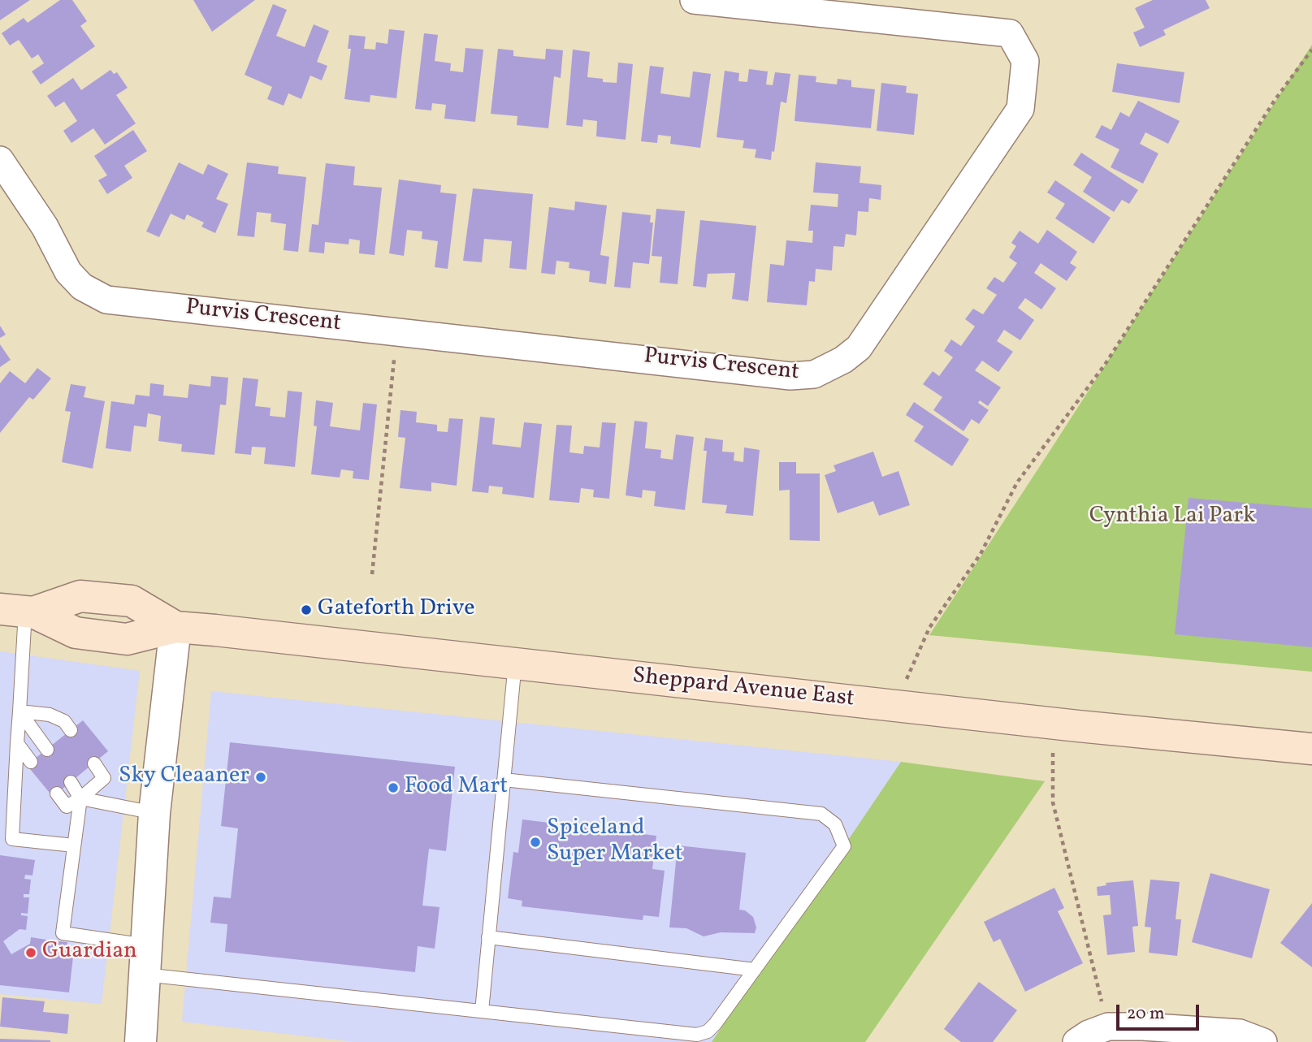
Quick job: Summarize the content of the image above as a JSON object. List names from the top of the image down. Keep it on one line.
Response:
{"streets":{"main road":["Sheppard Avenue East"],"street":["Purvis Crescent"]},"parks":["Cynthia Lai Park"],"places":["Gateforth Drive","Sky Cleaaner","Food Mart","Spiceland Super Market","Guardian"],"scale_bar":"20 m"}
